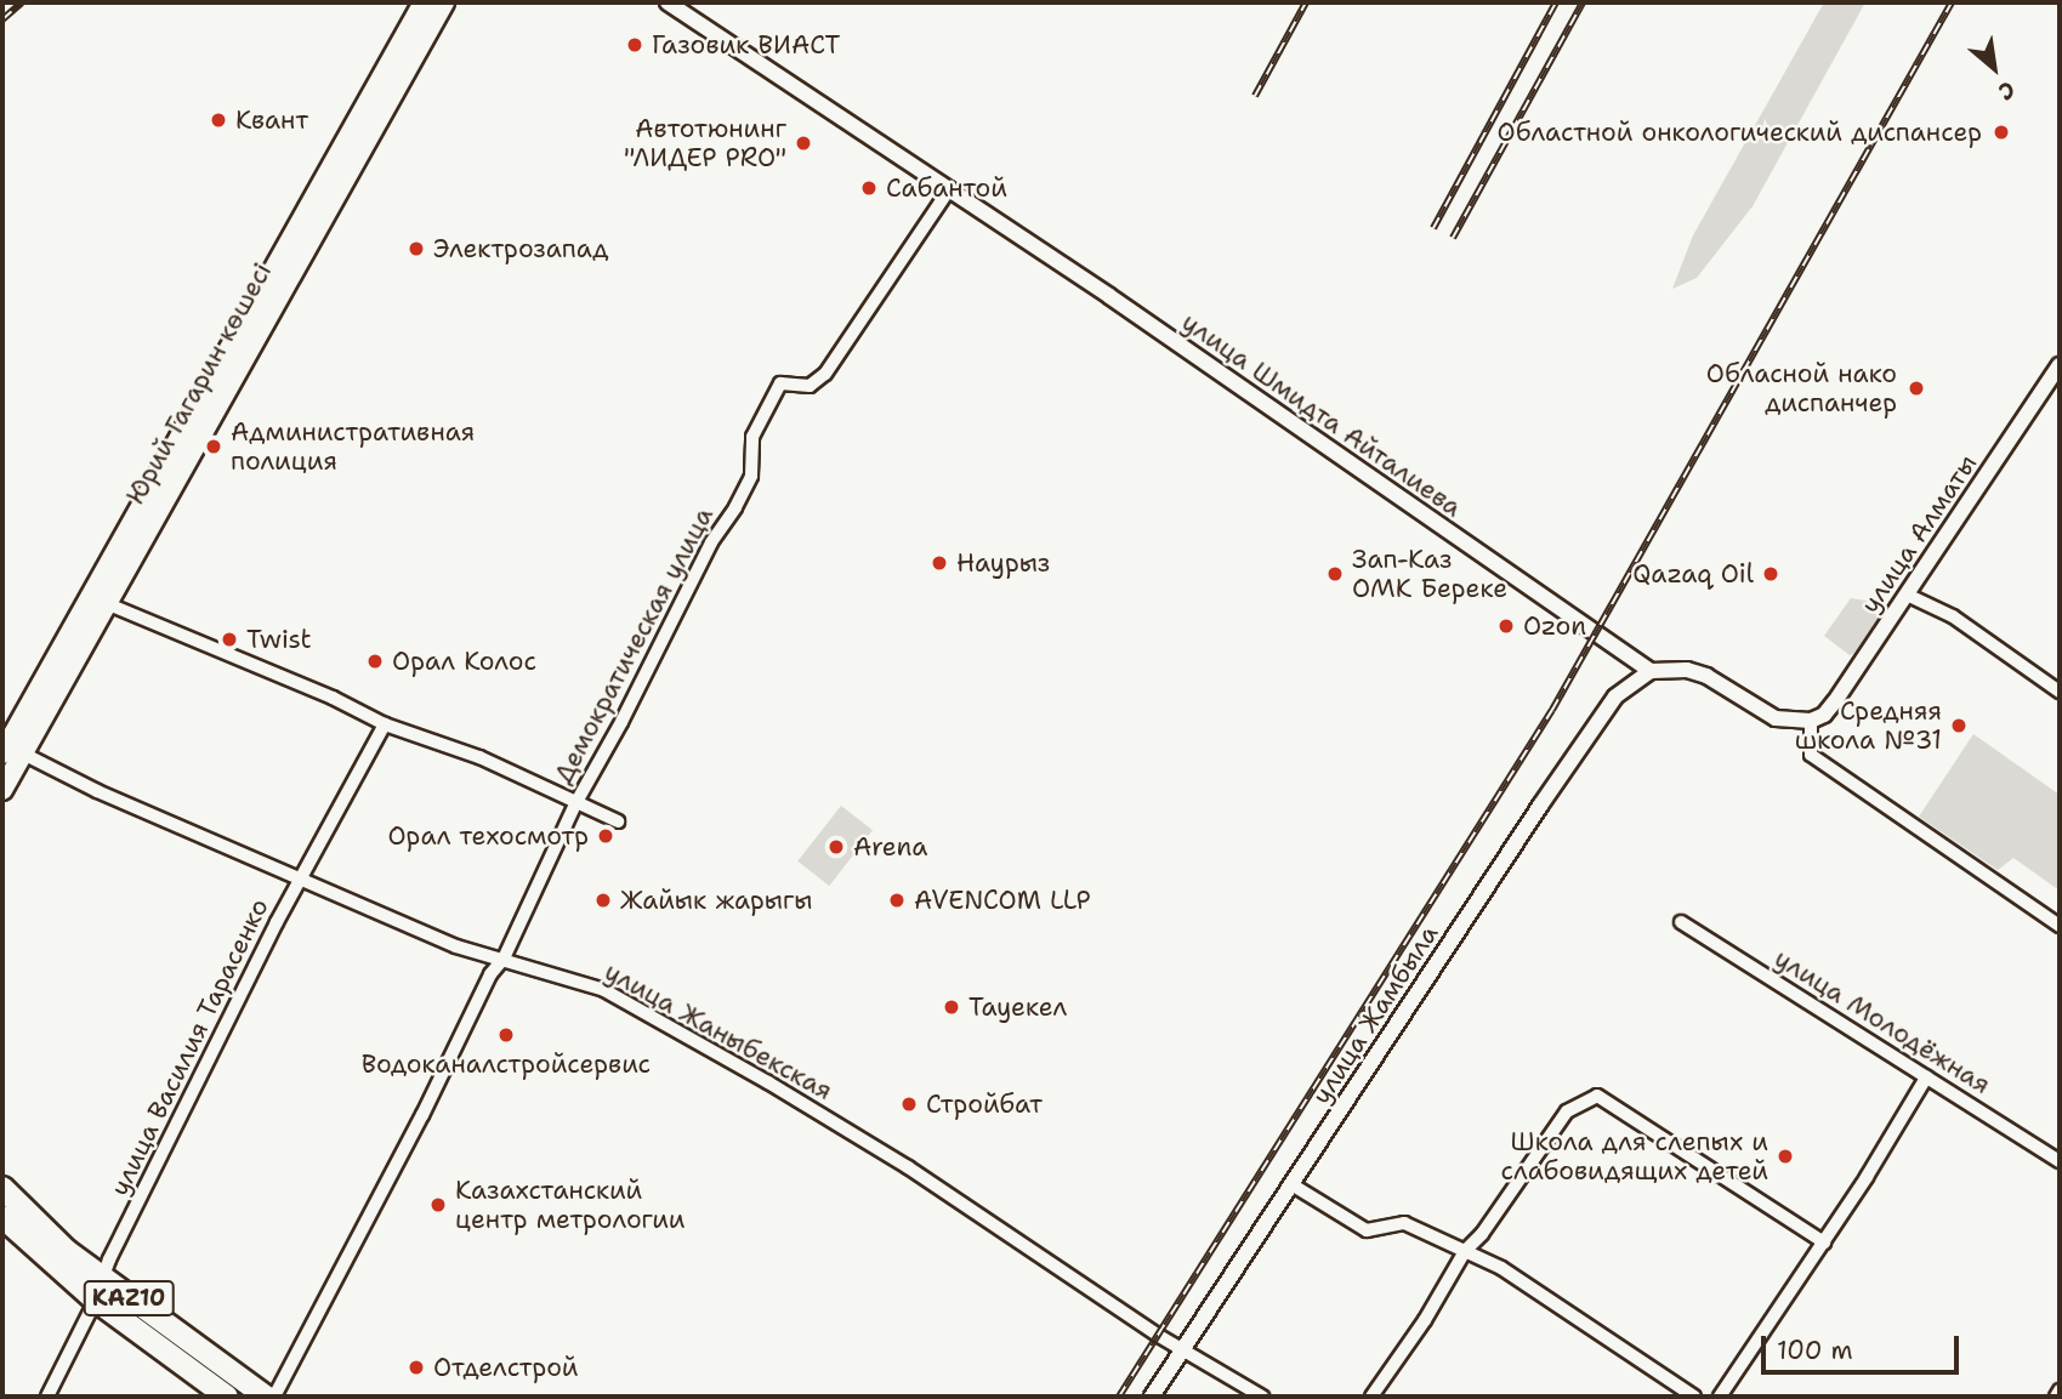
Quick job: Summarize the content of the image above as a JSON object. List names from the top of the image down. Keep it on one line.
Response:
{"streets":{"highway":["KAZ10"],"main road":["Юрий Гагарин көшесі"],"street":["улица Шмидта Айталиева","улица Алматы","Демократическая улица","улица Жамбыла","улица Молодёжная","улица Жаныбекская","улица Василия Тарасенко"]},"crossings":[["Юрий Гагарин көшесі","улица Жаныбекская"],["улица Шмидта Айталиева","Демократическая улица"],["улица Шмидта Айталиева","улица Жамбыла"],["Демократическая улица","улица Жаныбекская"],["улица Жамбыла","улица Жаныбекская"],["улица Жаныбекская","улица Василия Тарасенко"],["улица Василия Тарасенко","KAZ10"]],"places":["Газовик ВИАСТ","Квант","Областной онкологический диспансер","Автотюнинг \"ЛИДЕР PRO\"","Сабантой","Электрозапад","Обласной нако диспанчер","Административная полиция","Наурыз","Зап-Каз ОМК Береке","Qazaq Oil","Ozon","Twist","Орал Колос","Средняя школа №31","Орал техосмотр","Arena","Жайык жарыгы","AVENCOM LLP","Тауекел","Водоканалстройсервис","Стройбат","Школа для слепых и слабовидящих детей","Казахстанский центр метрологии","Отделстрой"],"scale_bar":"100 m","north":"bottom right"}
